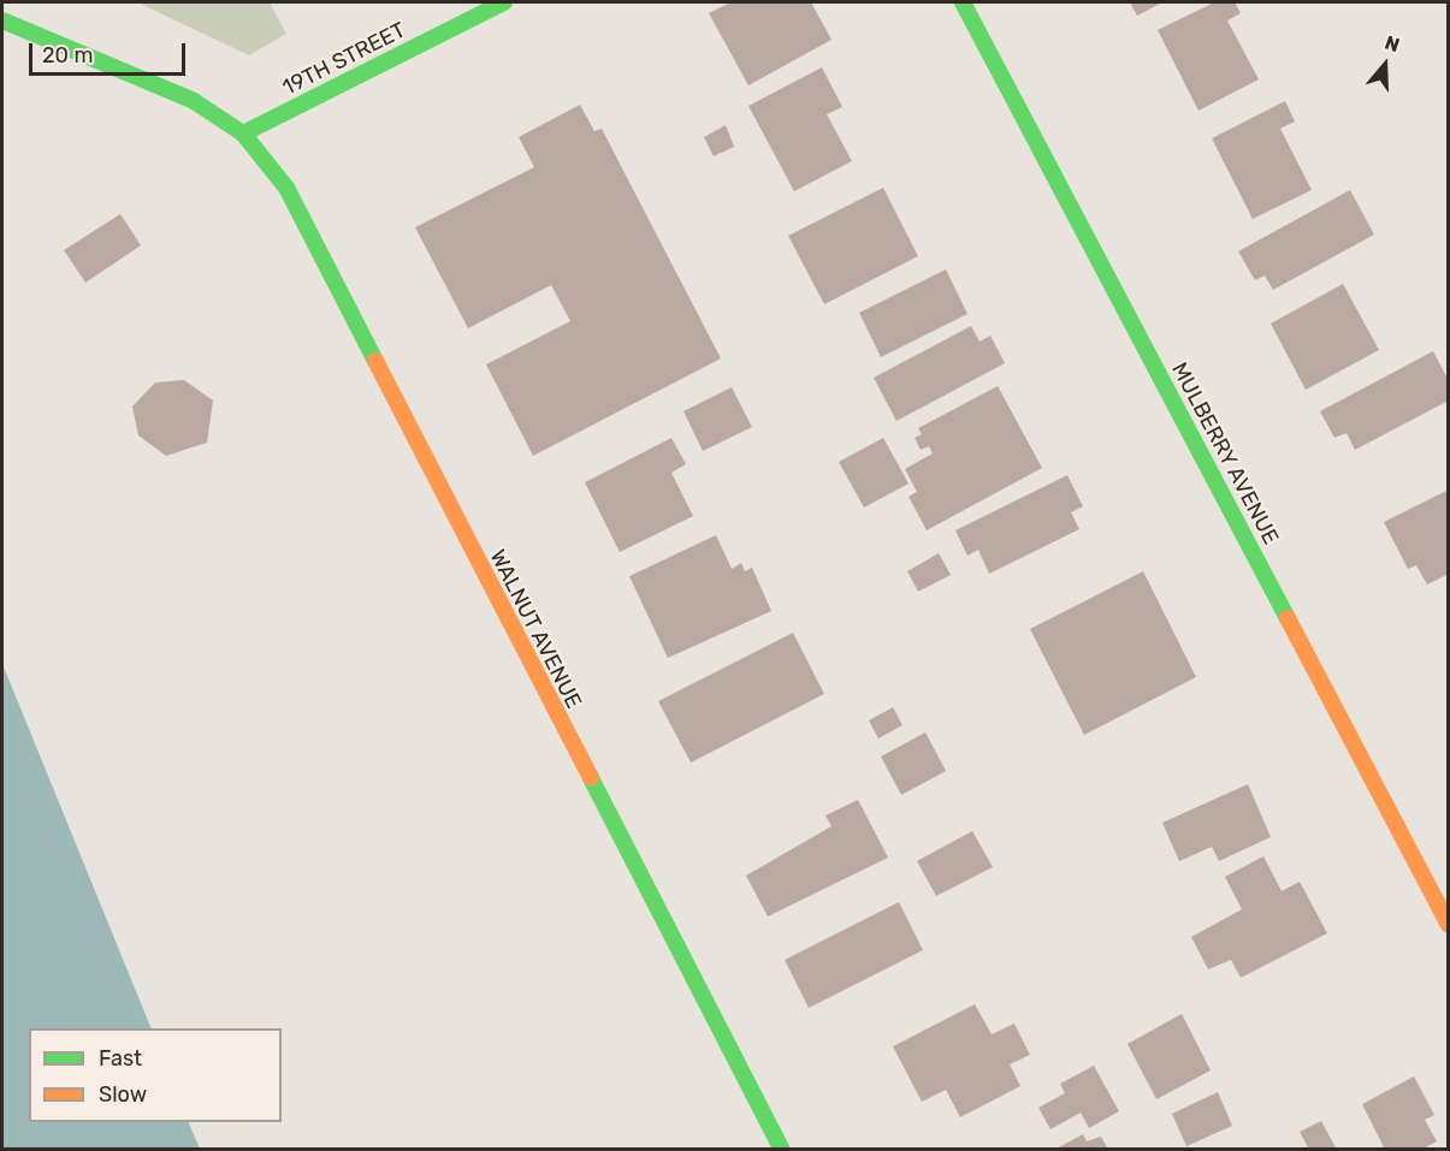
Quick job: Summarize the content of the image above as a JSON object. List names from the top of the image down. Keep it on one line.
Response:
{"streets":{"street":["19TH STREET","MULBERRY AVENUE","WALNUT AVENUE"]},"crossings":[["19TH STREET","WALNUT AVENUE"]],"legend":["Fast","Slow"],"scale_bar":"20 m","north":"top"}
